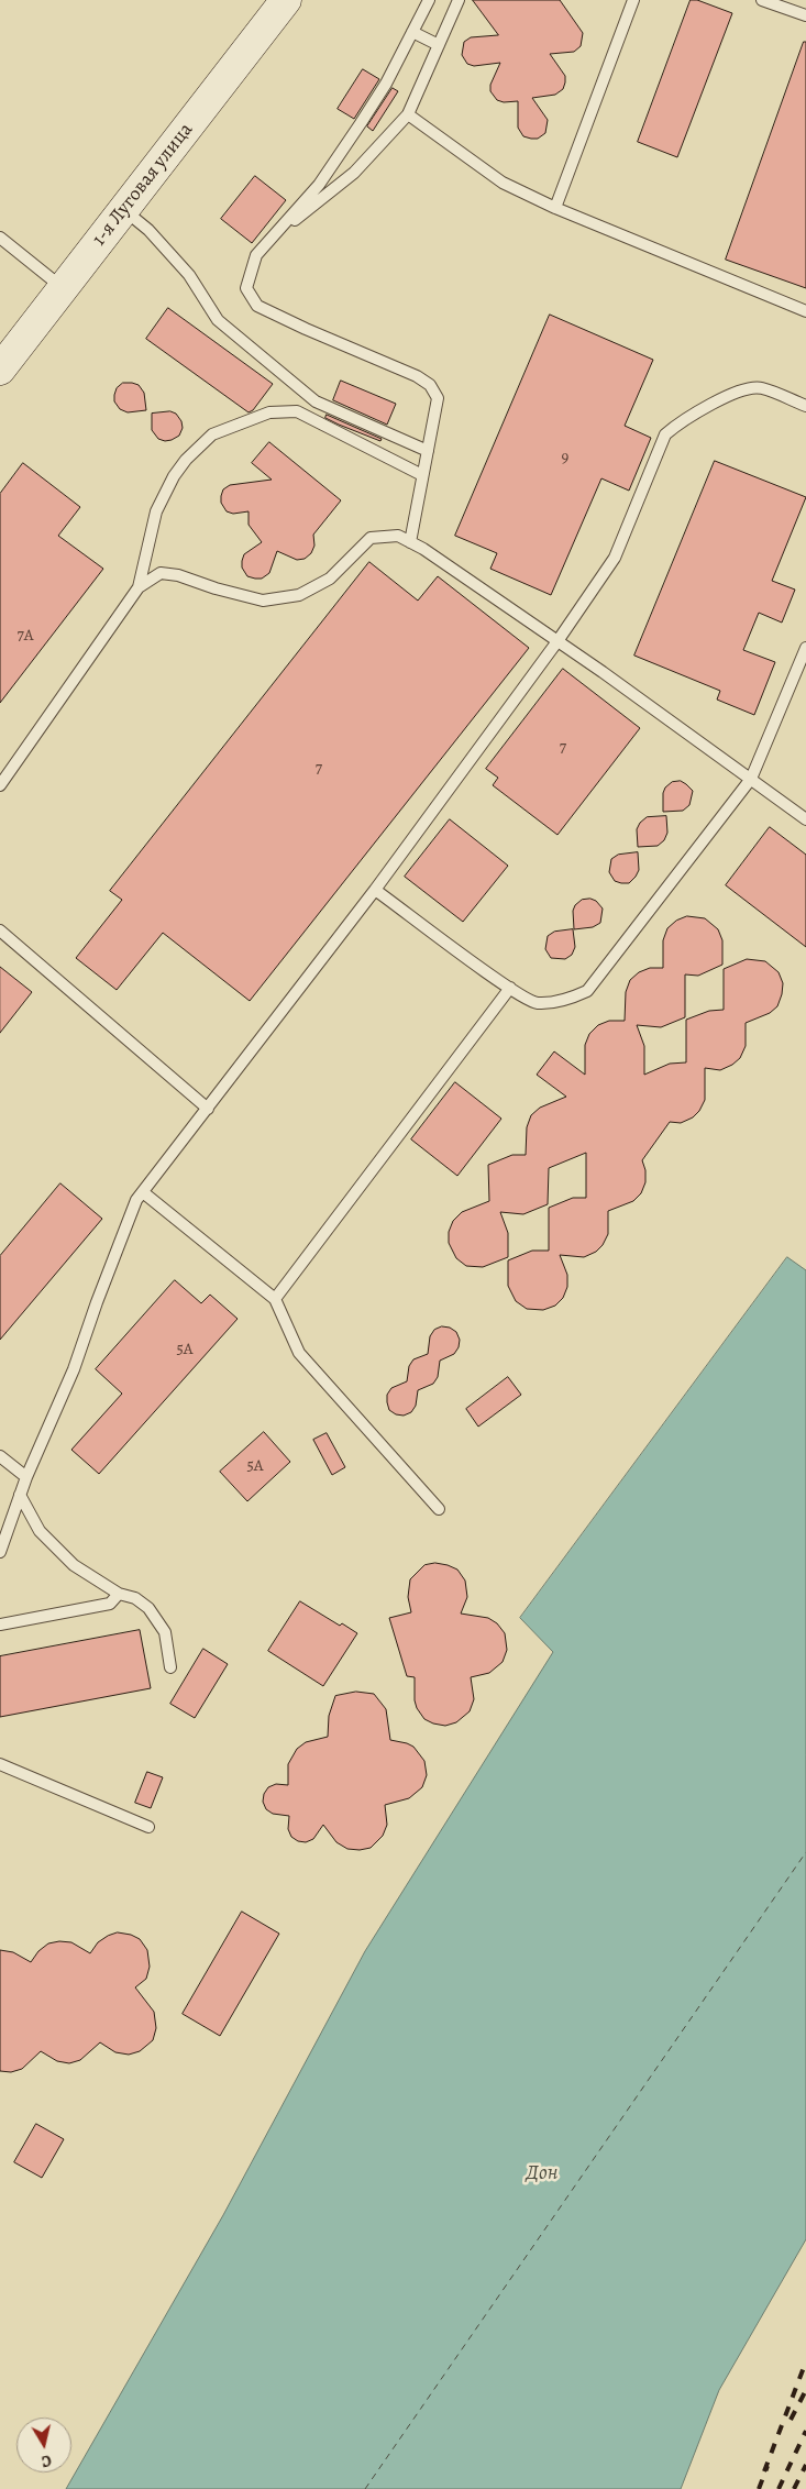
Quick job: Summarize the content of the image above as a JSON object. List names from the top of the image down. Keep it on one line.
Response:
{"streets":{"main road":["1-я Луговая улица"]},"water":["Дон"],"house_numbers":["9","7А","7","7","5А","5А"],"north":"bottom"}
